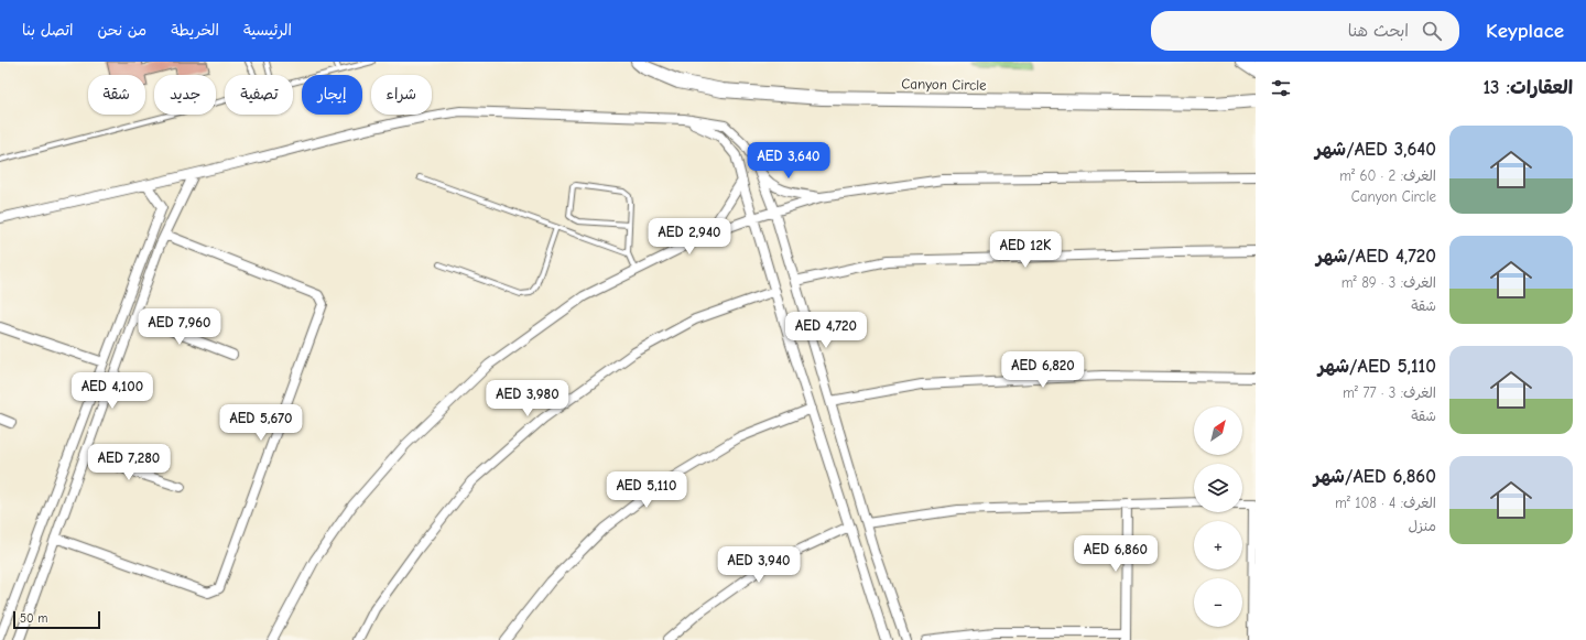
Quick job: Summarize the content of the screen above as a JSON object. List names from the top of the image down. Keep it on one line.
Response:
{"streets":{"main road":["Canyon Circle"]},"scale_bar":"50 m","north":"top right","page":{"header":"Keyplace","search":"ابحث هنا","nav":["الرئيسية","الخريطة","من نحن","اتصل بنا"],"heading":"العقارات: 13","chip":["شراء","إيجار","تصفية","جديد","شقة"],"list":[{"name":"AED 3,640/شهر","note":"الغرف: 2 · 60 m² · Canyon Circle"},{"name":"AED 4,720/شهر","note":"الغرف: 3 · 89 m² · شقة"},{"name":"AED 5,110/شهر","note":"الغرف: 3 · 77 m² · شقة"},{"name":"AED 6,860/شهر","note":"الغرف: 4 · 108 m² · منزل"}],"price":["AED 3,640","AED 2,940","AED 12K","AED 7,960","AED 4,720","AED 6,820","AED 4,100","AED 3,980","AED 5,670","AED 7,280","AED 5,110","AED 6,860","AED 3,940"],"map_buttons":["+","−"],"scale":"50 m"}}
